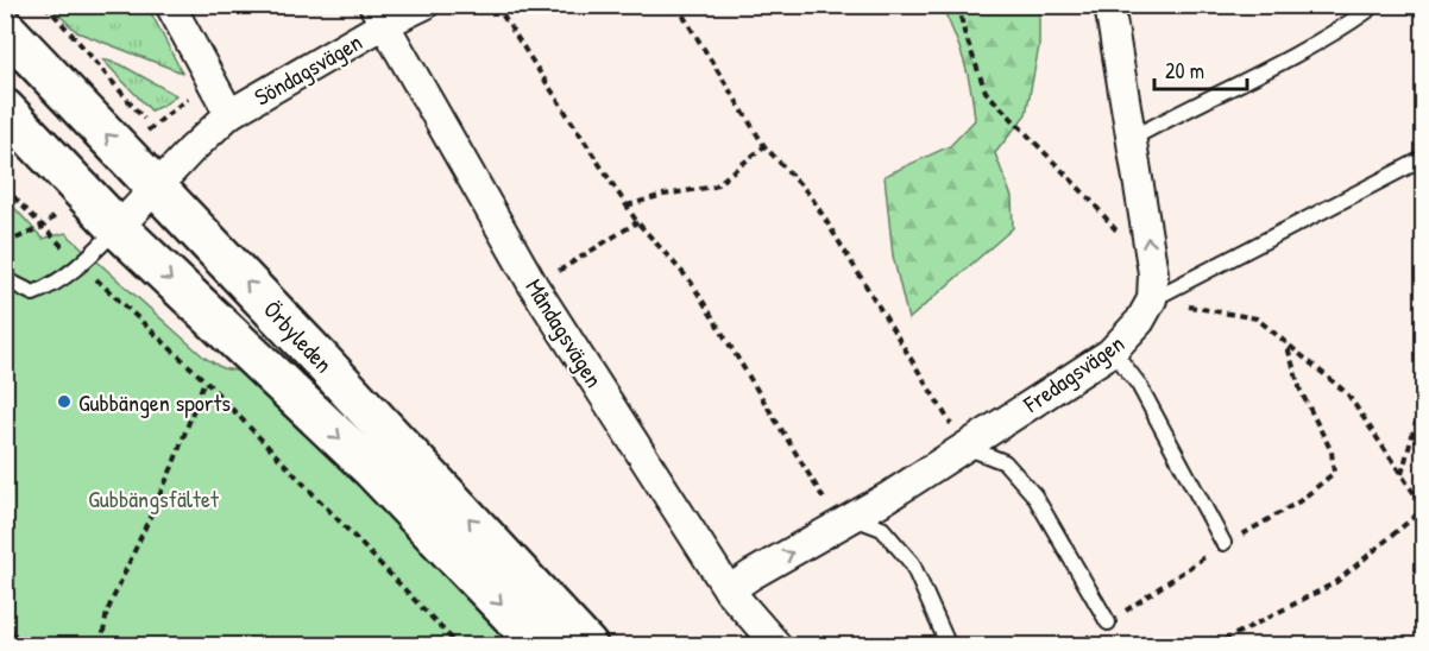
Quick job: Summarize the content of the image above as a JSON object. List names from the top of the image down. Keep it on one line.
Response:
{"streets":{"main road":["Örbyleden"],"street":["Söndagsvägen","Måndagsvägen","Fredagsvägen"]},"crossings":[["Söndagsvägen","Måndagsvägen"],["Söndagsvägen","Örbyleden"],["Måndagsvägen","Fredagsvägen"]],"parks":["Gubbängsfältet"],"places":["Gubbängen sports"],"scale_bar":"20 m"}
